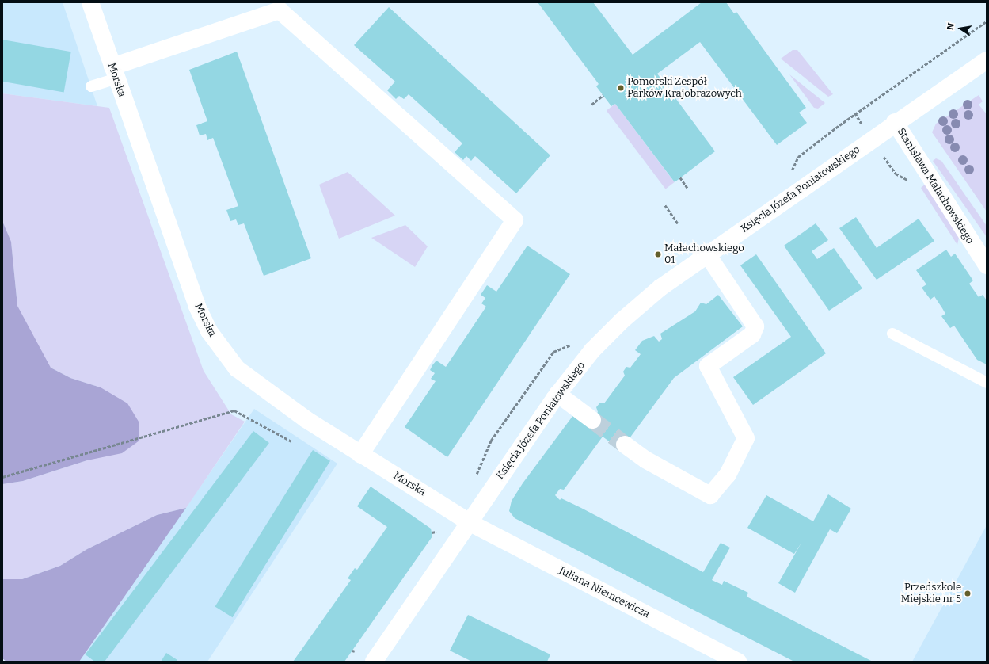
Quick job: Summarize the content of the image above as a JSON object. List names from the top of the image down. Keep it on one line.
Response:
{"streets":{"street":["Morska","Stanisława Małachowskiego","Księcia Józefa Poniatowskiego","Juliana Niemcewicza"]},"crossings":[["Morska","Księcia Józefa Poniatowskiego"],["Morska","Juliana Niemcewicza"],["Stanisława Małachowskiego","Księcia Józefa Poniatowskiego"],["Księcia Józefa Poniatowskiego","Juliana Niemcewicza"]],"places":["Pomorski Zespół Parków Krajobrazowych","Małachowskiego 01","Przedszkole Miejskie nr 5"],"north":"left"}
